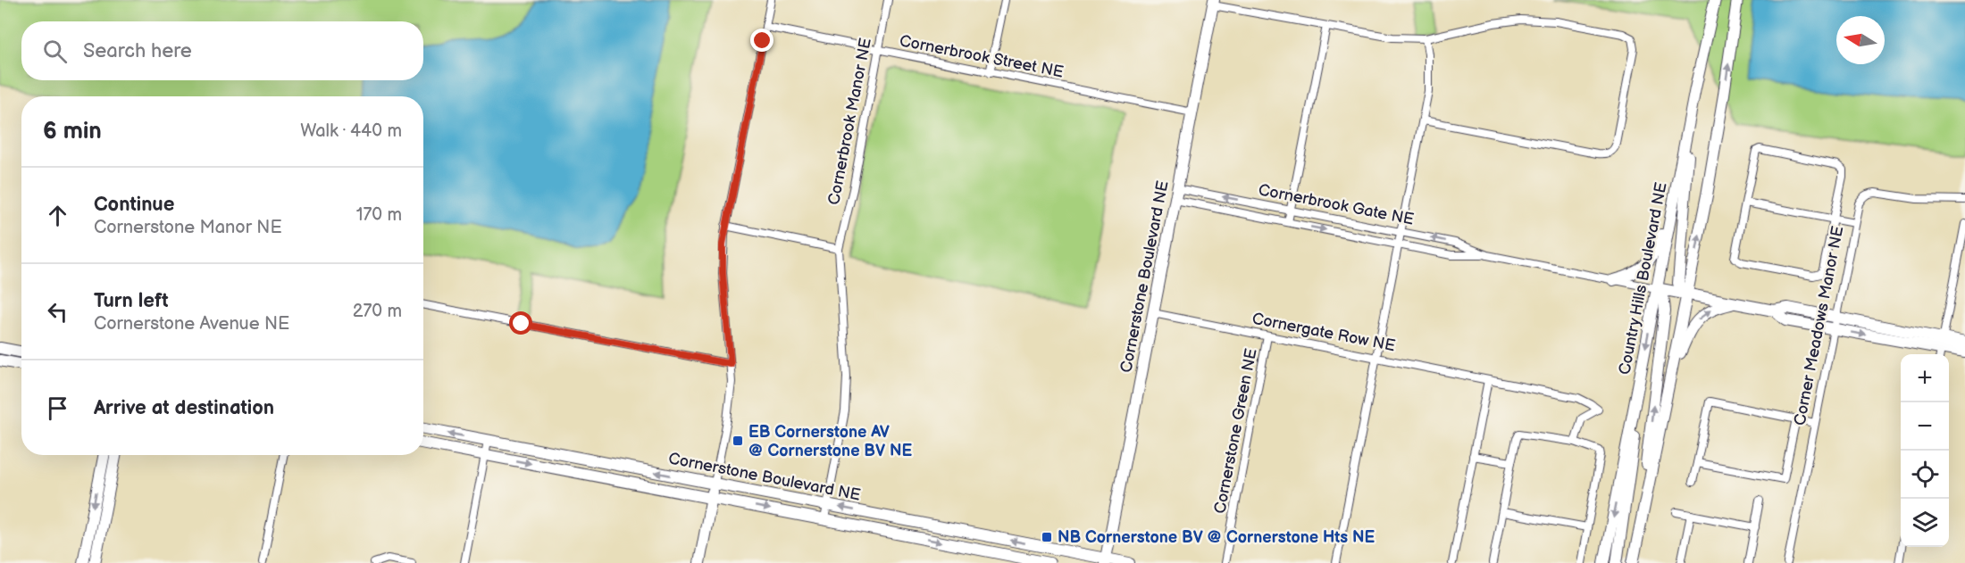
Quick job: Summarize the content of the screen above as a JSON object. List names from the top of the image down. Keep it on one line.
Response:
{"streets":{"street":["Cornerbrook Street NE","Cornerbrook Manor NE","Cornerbrook Gate NE","Cornerstone Boulevard NE","Country Hills Boulevard NE","Corner Meadows Manor NE","Cornergate Row NE","Cornerstone Green NE"]},"crossings":[["Cornerbrook Street NE","Cornerbrook Manor NE"],["Cornerbrook Street NE","Cornerstone Boulevard NE"],["Cornerbrook Manor NE","Cornerstone Boulevard NE"],["Cornerbrook Gate NE","Cornerstone Boulevard NE"],["Cornerbrook Gate NE","Country Hills Boulevard NE"],["Cornerstone Boulevard NE","Cornergate Row NE"],["Cornergate Row NE","Cornerstone Green NE"]],"places":{"transit":["EB Cornerstone AV @ Cornerstone BV NE","NB Cornerstone BV @ Cornerstone Hts NE"]},"north":"left","page":{"search":"Search here","heading":["6 min","Walk · 440 m"],"list":[["Continue","Cornerstone Manor NE","170 m"],["Turn left","Cornerstone Avenue NE","270 m"],"Arrive at destination"],"map_buttons":["+","−"]}}
